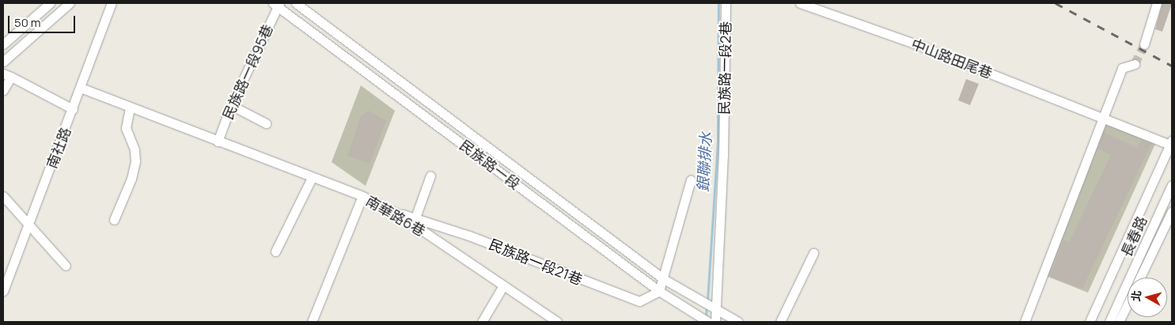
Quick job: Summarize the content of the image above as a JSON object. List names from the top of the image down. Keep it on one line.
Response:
{"streets":{"street":["中山路田尾巷","民族路一段2巷","民族路一段95巷","南社路","民族路一段","南華路6巷","長春路","民族路一段21巷"]},"crossings":[["中山路田尾巷","長春路"],["民族路一段2巷","民族路一段"],["民族路一段95巷","民族路一段"],["民族路一段95巷","南華路6巷"],["南社路","南華路6巷"],["民族路一段","民族路一段21巷"],["南華路6巷","民族路一段21巷"]],"water":["銀聯排水"],"scale_bar":"50 m","north":"left"}
